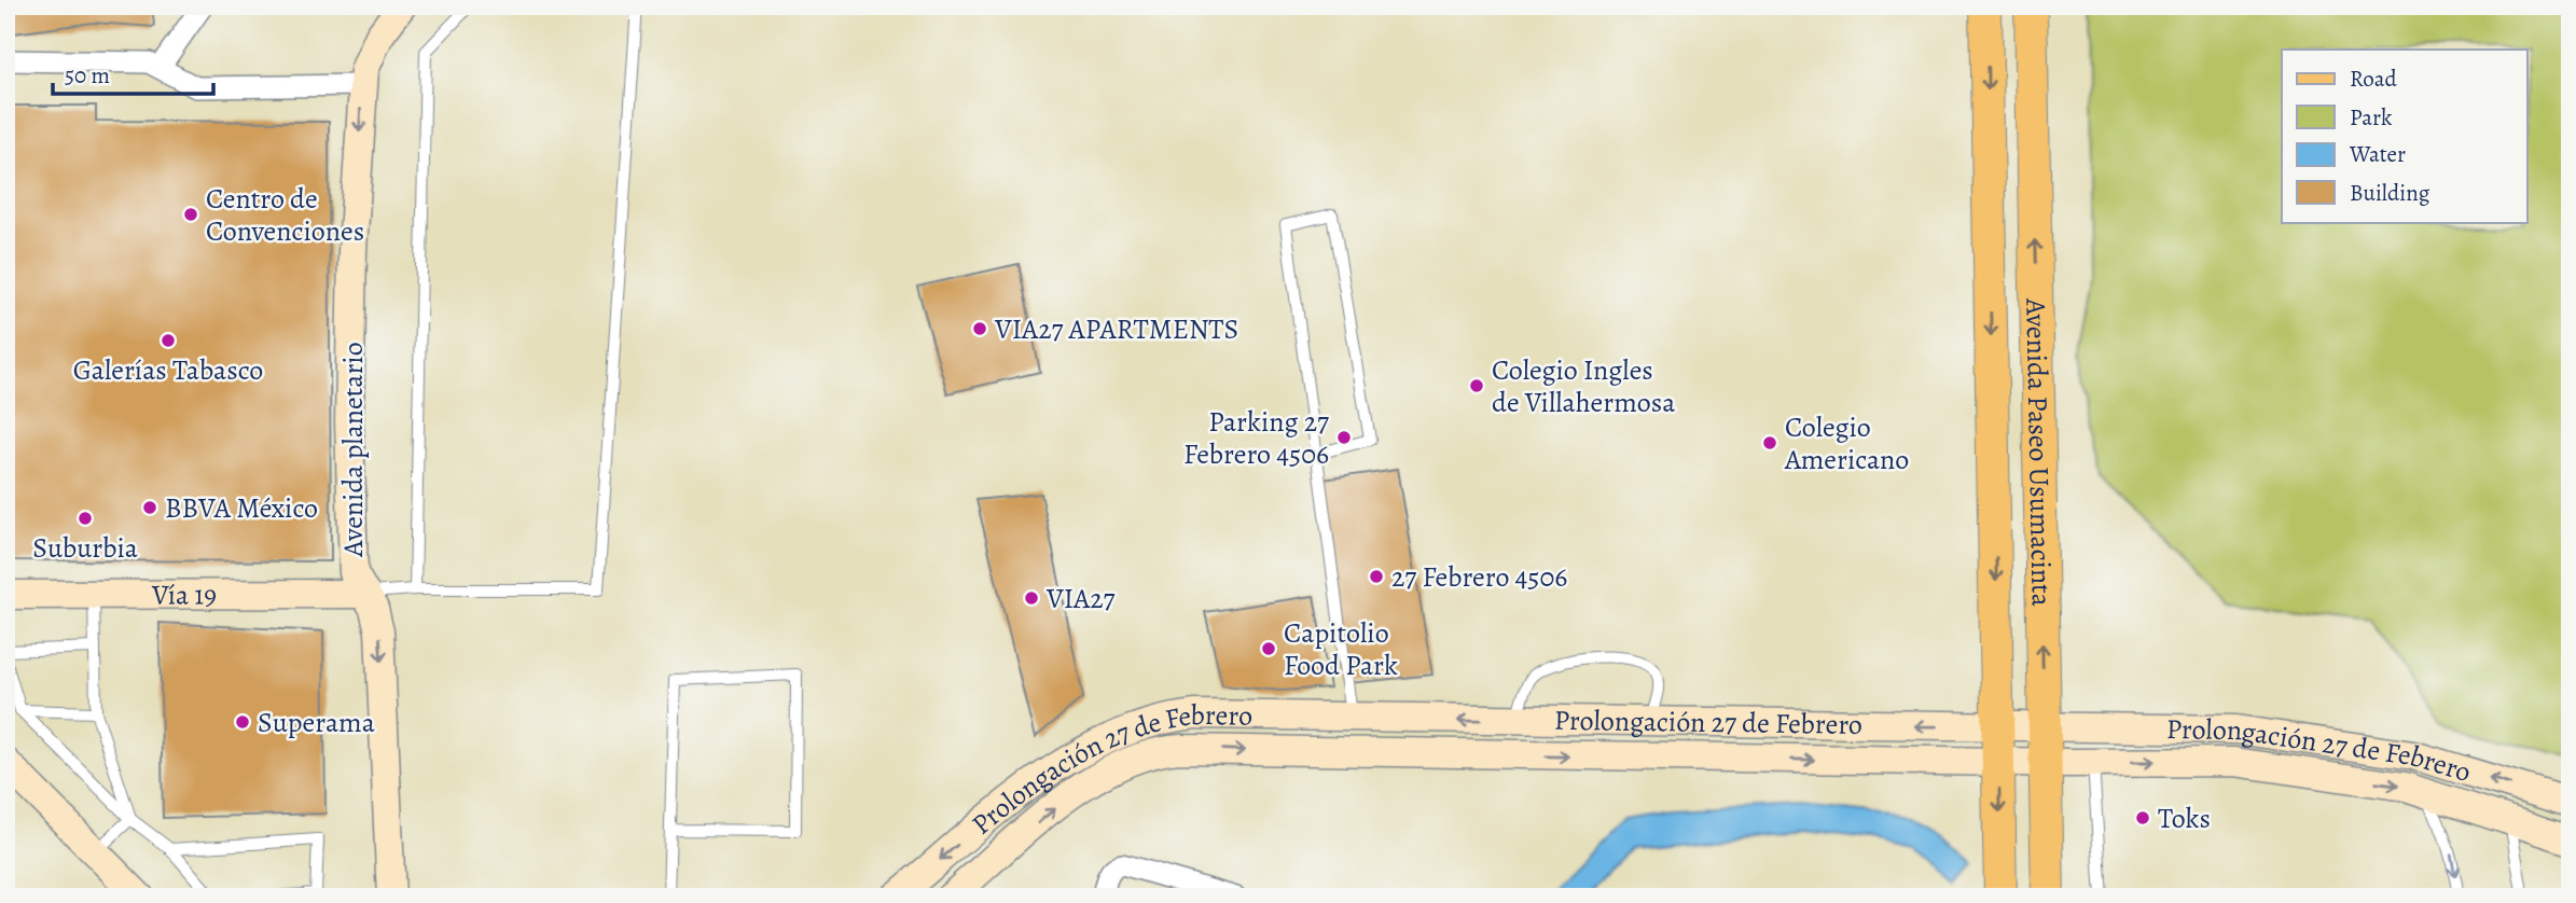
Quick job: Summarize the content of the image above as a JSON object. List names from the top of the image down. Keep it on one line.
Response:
{"streets":{"main road":["Avenida planetario","Avenida Paseo Usumacinta","Vía 19","Prolongación 27 de Febrero"]},"crossings":[["Avenida planetario","Vía 19"],["Avenida Paseo Usumacinta","Prolongación 27 de Febrero"]],"one_way":["Avenida planetario"],"places":["Centro de Convenciones","VIA27 APARTMENTS","Galerías Tabasco","Colegio Ingles de Villahermosa","Parking 27 Febrero 4506","Colegio Americano","BBVA México","Suburbia","27 Febrero 4506","VIA27","Capitolio Food Park","Superama","Toks"],"legend":["Road","Park","Water","Building"],"scale_bar":"50 m"}
